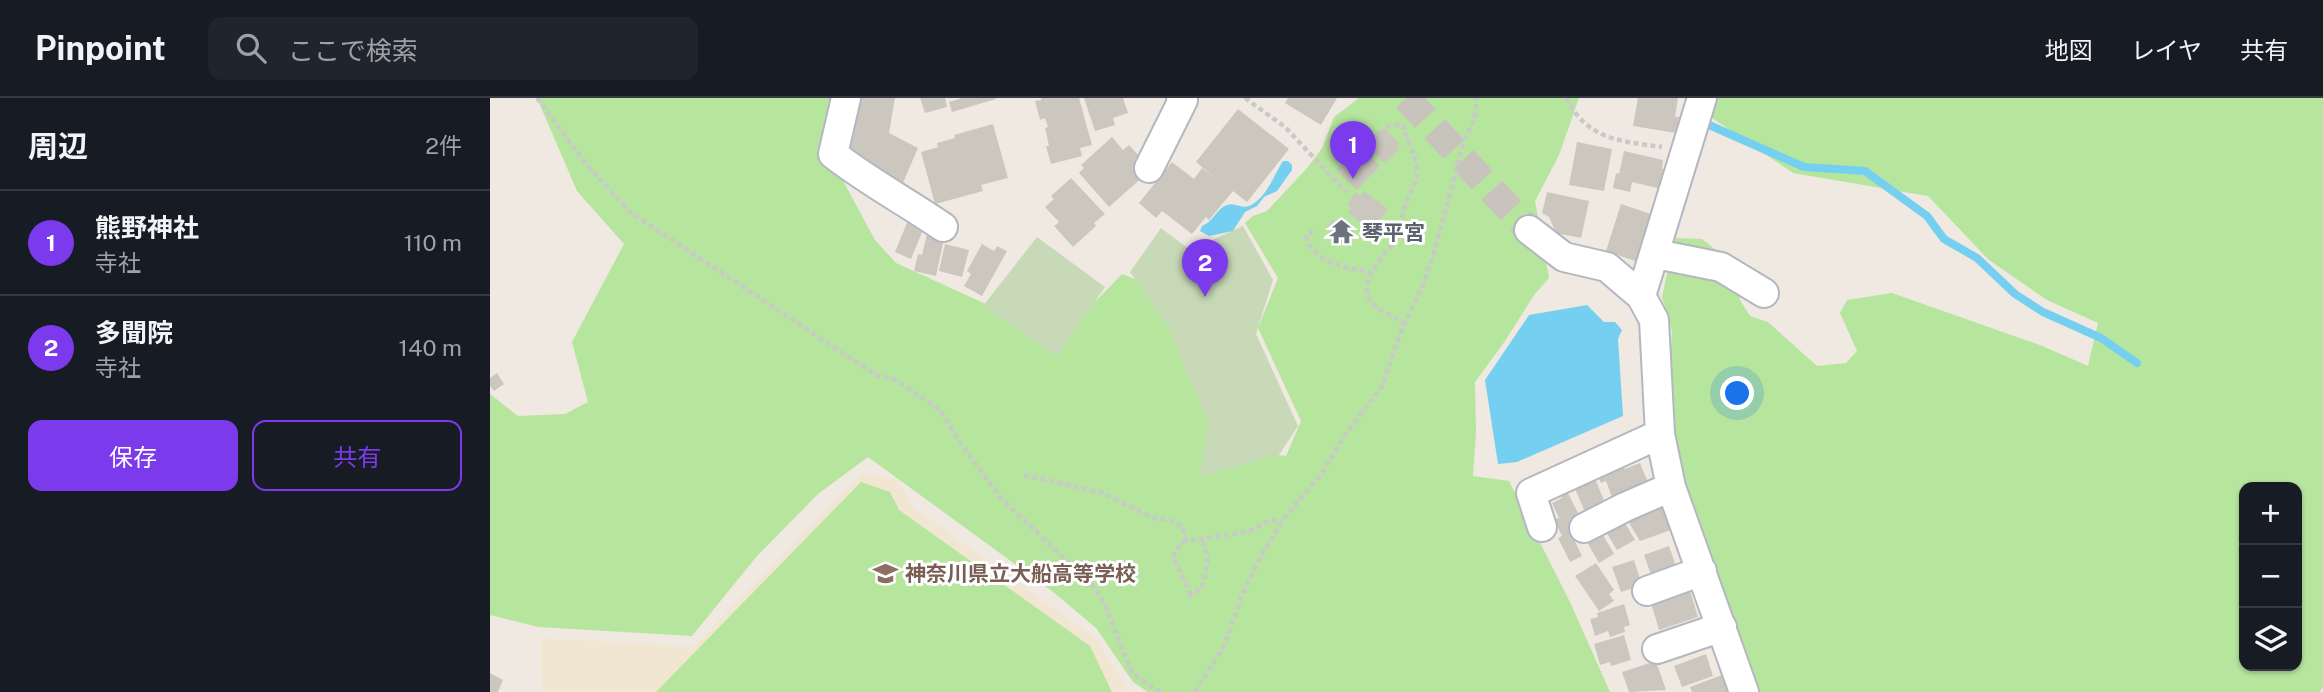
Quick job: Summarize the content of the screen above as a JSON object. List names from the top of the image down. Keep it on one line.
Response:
{"places":{"temple":["琴平宮"],"school or university":["神奈川県立大船高等学校"]},"page":{"header":"Pinpoint","search":"ここで検索","nav":["地図","レイヤ","共有"],"heading":["周辺","2件"],"pins":["1","2"],"list":[{"mark":"1","name":"熊野神社","note":"寺社","value":"110 m"},{"mark":"2","name":"多聞院","note":"寺社","value":"140 m"}],"buttons":["保存","共有"],"map_buttons":["+","−"]}}
